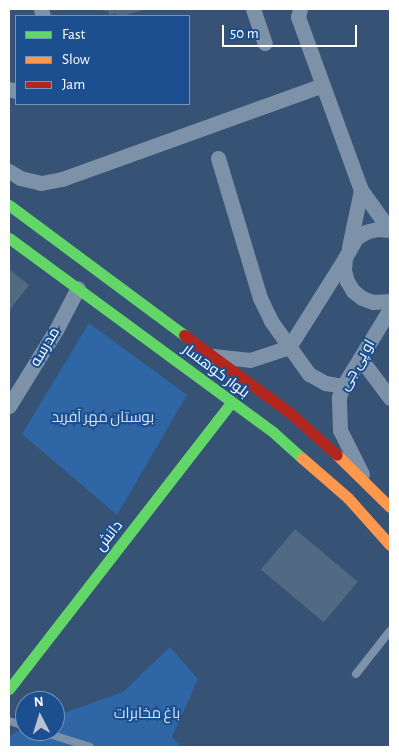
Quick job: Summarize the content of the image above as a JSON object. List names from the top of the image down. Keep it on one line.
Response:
{"streets":{"main road":["بلوار کوهسار","دانش"],"street":["مدرسه","او پی جی"]},"crossings":[["مدرسه","بلوار کوهسار"],["او پی جی","بلوار کوهسار"],["بلوار کوهسار","دانش"]],"parks":["بوستان مهر آفرید","باغ مخابرات"],"legend":["Fast","Slow","Jam"],"scale_bar":"50 m","north":"top"}
